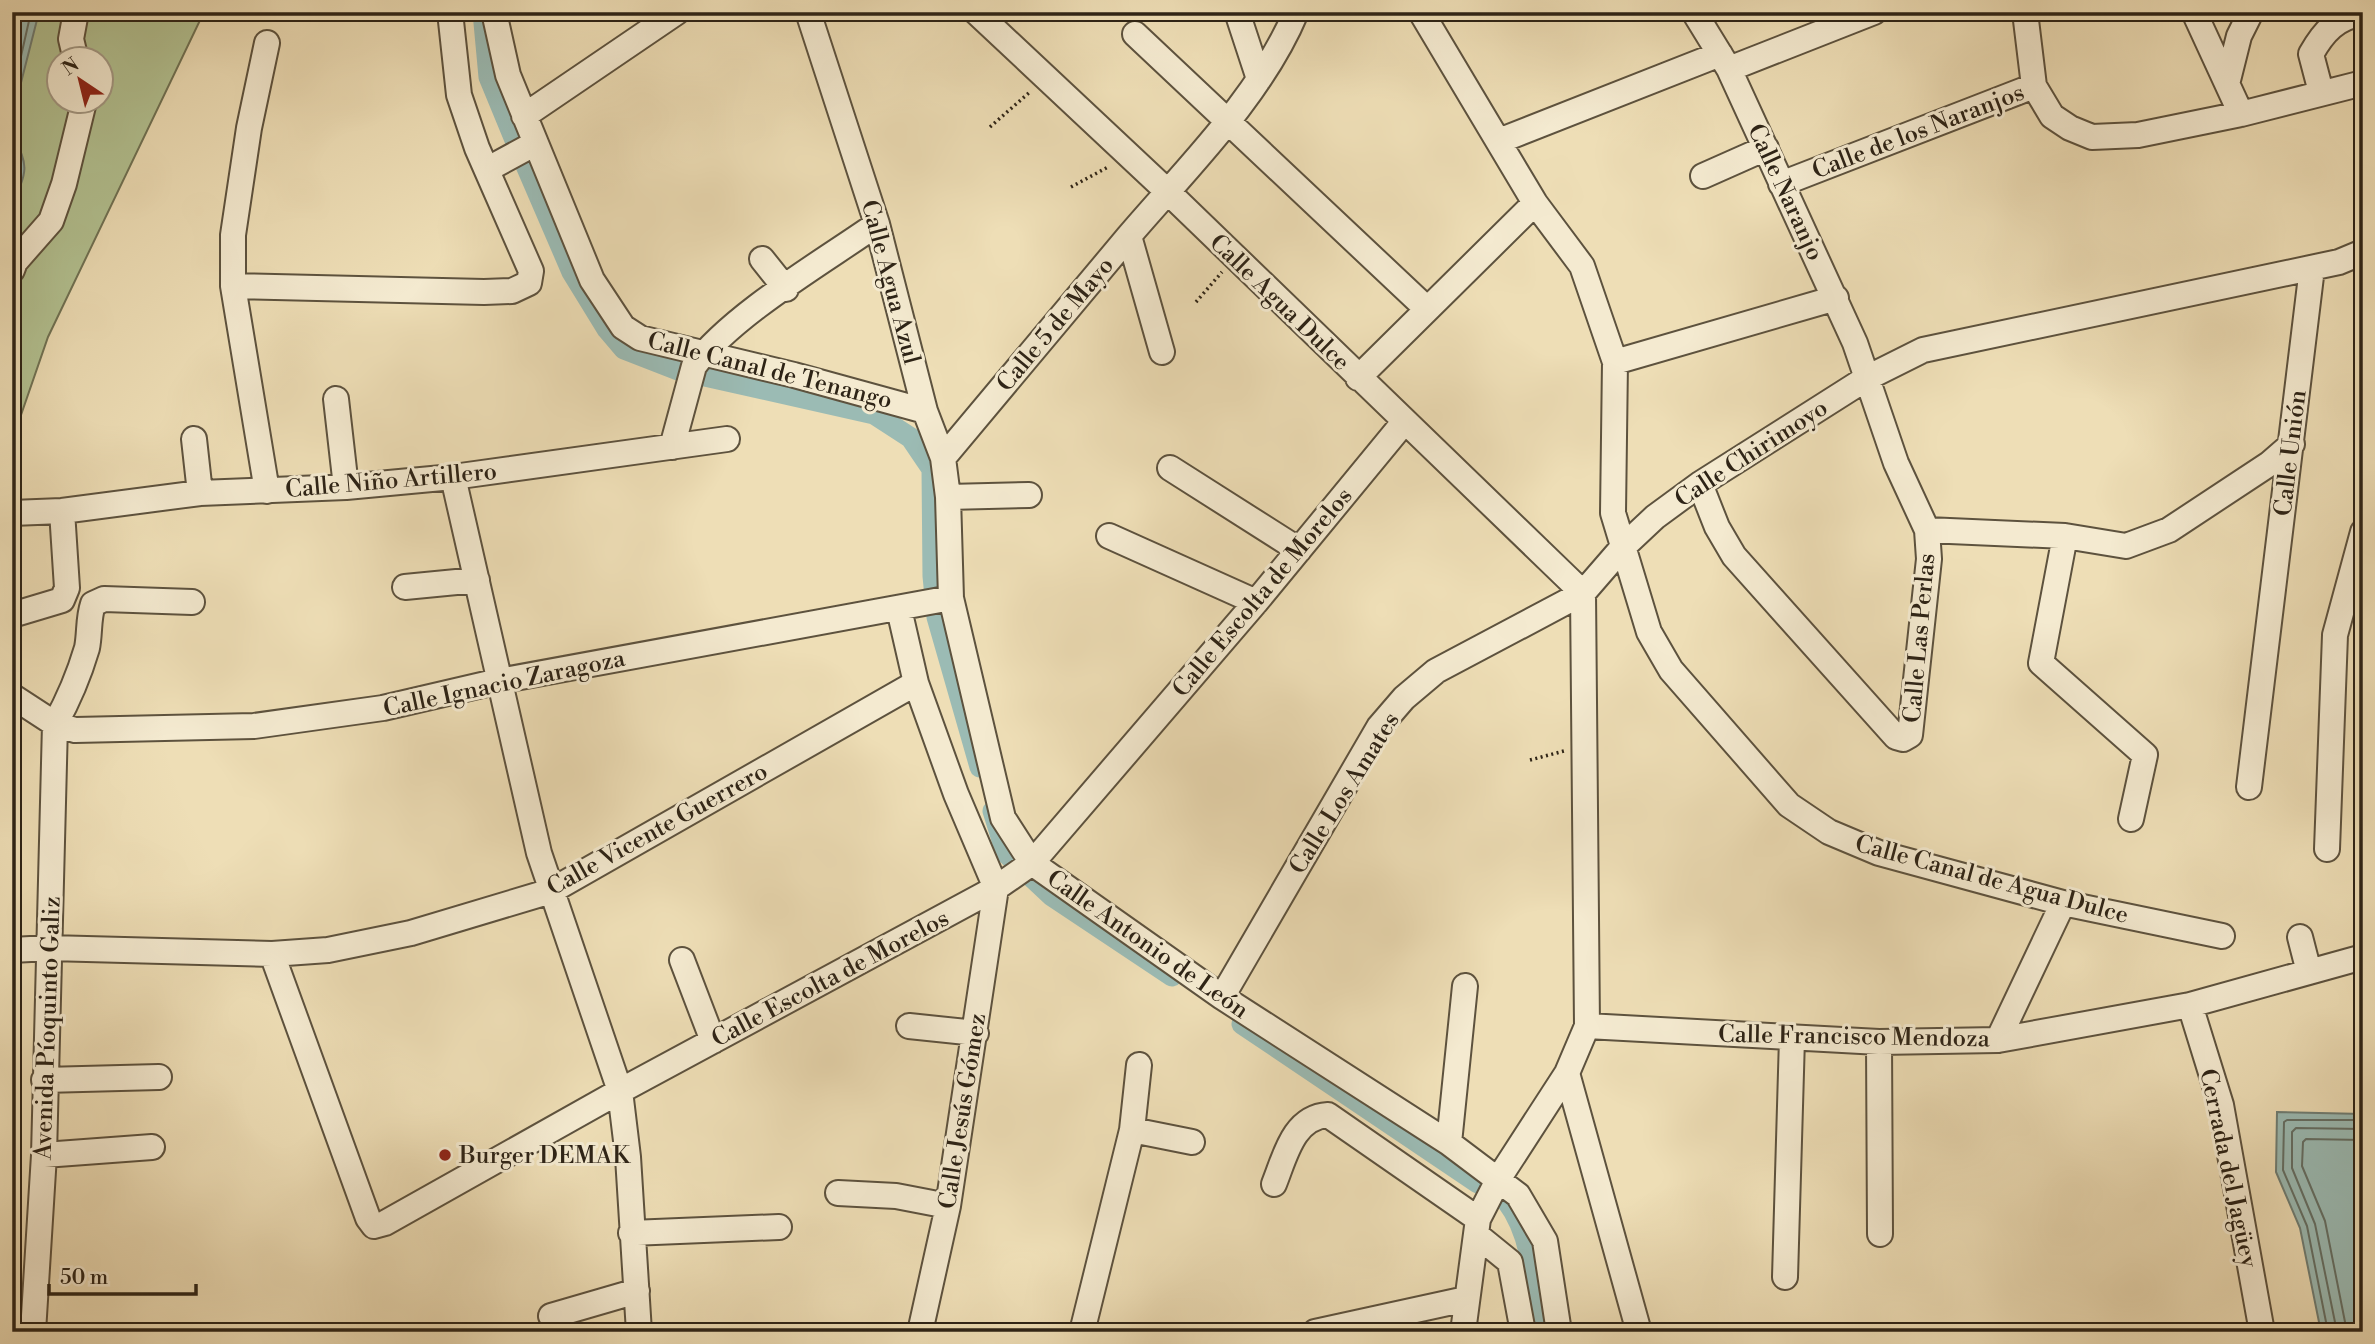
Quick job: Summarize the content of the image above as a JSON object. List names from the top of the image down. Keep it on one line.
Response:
{"streets":{"street":["Calle de los Naranjos","Calle Naranjo","Calle Agua Azul","Calle Agua Dulce","Calle 5 de Mayo","Calle Canal de Tenango","Calle Chirimoyo","Calle Unión","Calle Niño Artillero","Calle Escolta de Morelos","Calle Las Perlas","Calle Ignacio Zaragoza","Calle Los Amates","Calle Vicente Guerrero","Calle Canal de Agua Dulce","Calle Antonio de León","Avenida Píoquinto Galiz","Calle Francisco Mendoza","Calle Jesús Gómez","Cerrada del Jagüey"]},"crossings":[["Calle de los Naranjos","Calle Naranjo"],["Calle Naranjo","Calle Chirimoyo"],["Calle Naranjo","Calle Las Perlas"],["Calle Agua Azul","Calle 5 de Mayo"],["Calle Agua Azul","Calle Canal de Tenango"],["Calle Agua Azul","Calle Ignacio Zaragoza"],["Calle Agua Azul","Calle Antonio de León"],["Calle Agua Dulce","Calle 5 de Mayo"],["Calle Agua Dulce","Calle Chirimoyo"],["Calle Agua Dulce","Calle Escolta de Morelos"],["Calle Agua Dulce","Calle Los Amates"],["Calle Chirimoyo","Calle Unión"],["Calle Chirimoyo","Calle Las Perlas"],["Calle Chirimoyo","Calle Los Amates"],["Calle Chirimoyo","Calle Canal de Agua Dulce"],["Calle Escolta de Morelos","Calle Vicente Guerrero"],["Calle Escolta de Morelos","Calle Antonio de León"],["Calle Escolta de Morelos","Calle Jesús Gómez"],["Calle Ignacio Zaragoza","Calle Antonio de León"],["Calle Ignacio Zaragoza","Avenida Píoquinto Galiz"],["Calle Los Amates","Calle Antonio de León"],["Calle Vicente Guerrero","Avenida Píoquinto Galiz"],["Calle Antonio de León","Calle Jesús Gómez"],["Calle Francisco Mendoza","Cerrada del Jagüey"]],"places":["Burger DEMAK"],"scale_bar":"50 m","north":"top left"}
